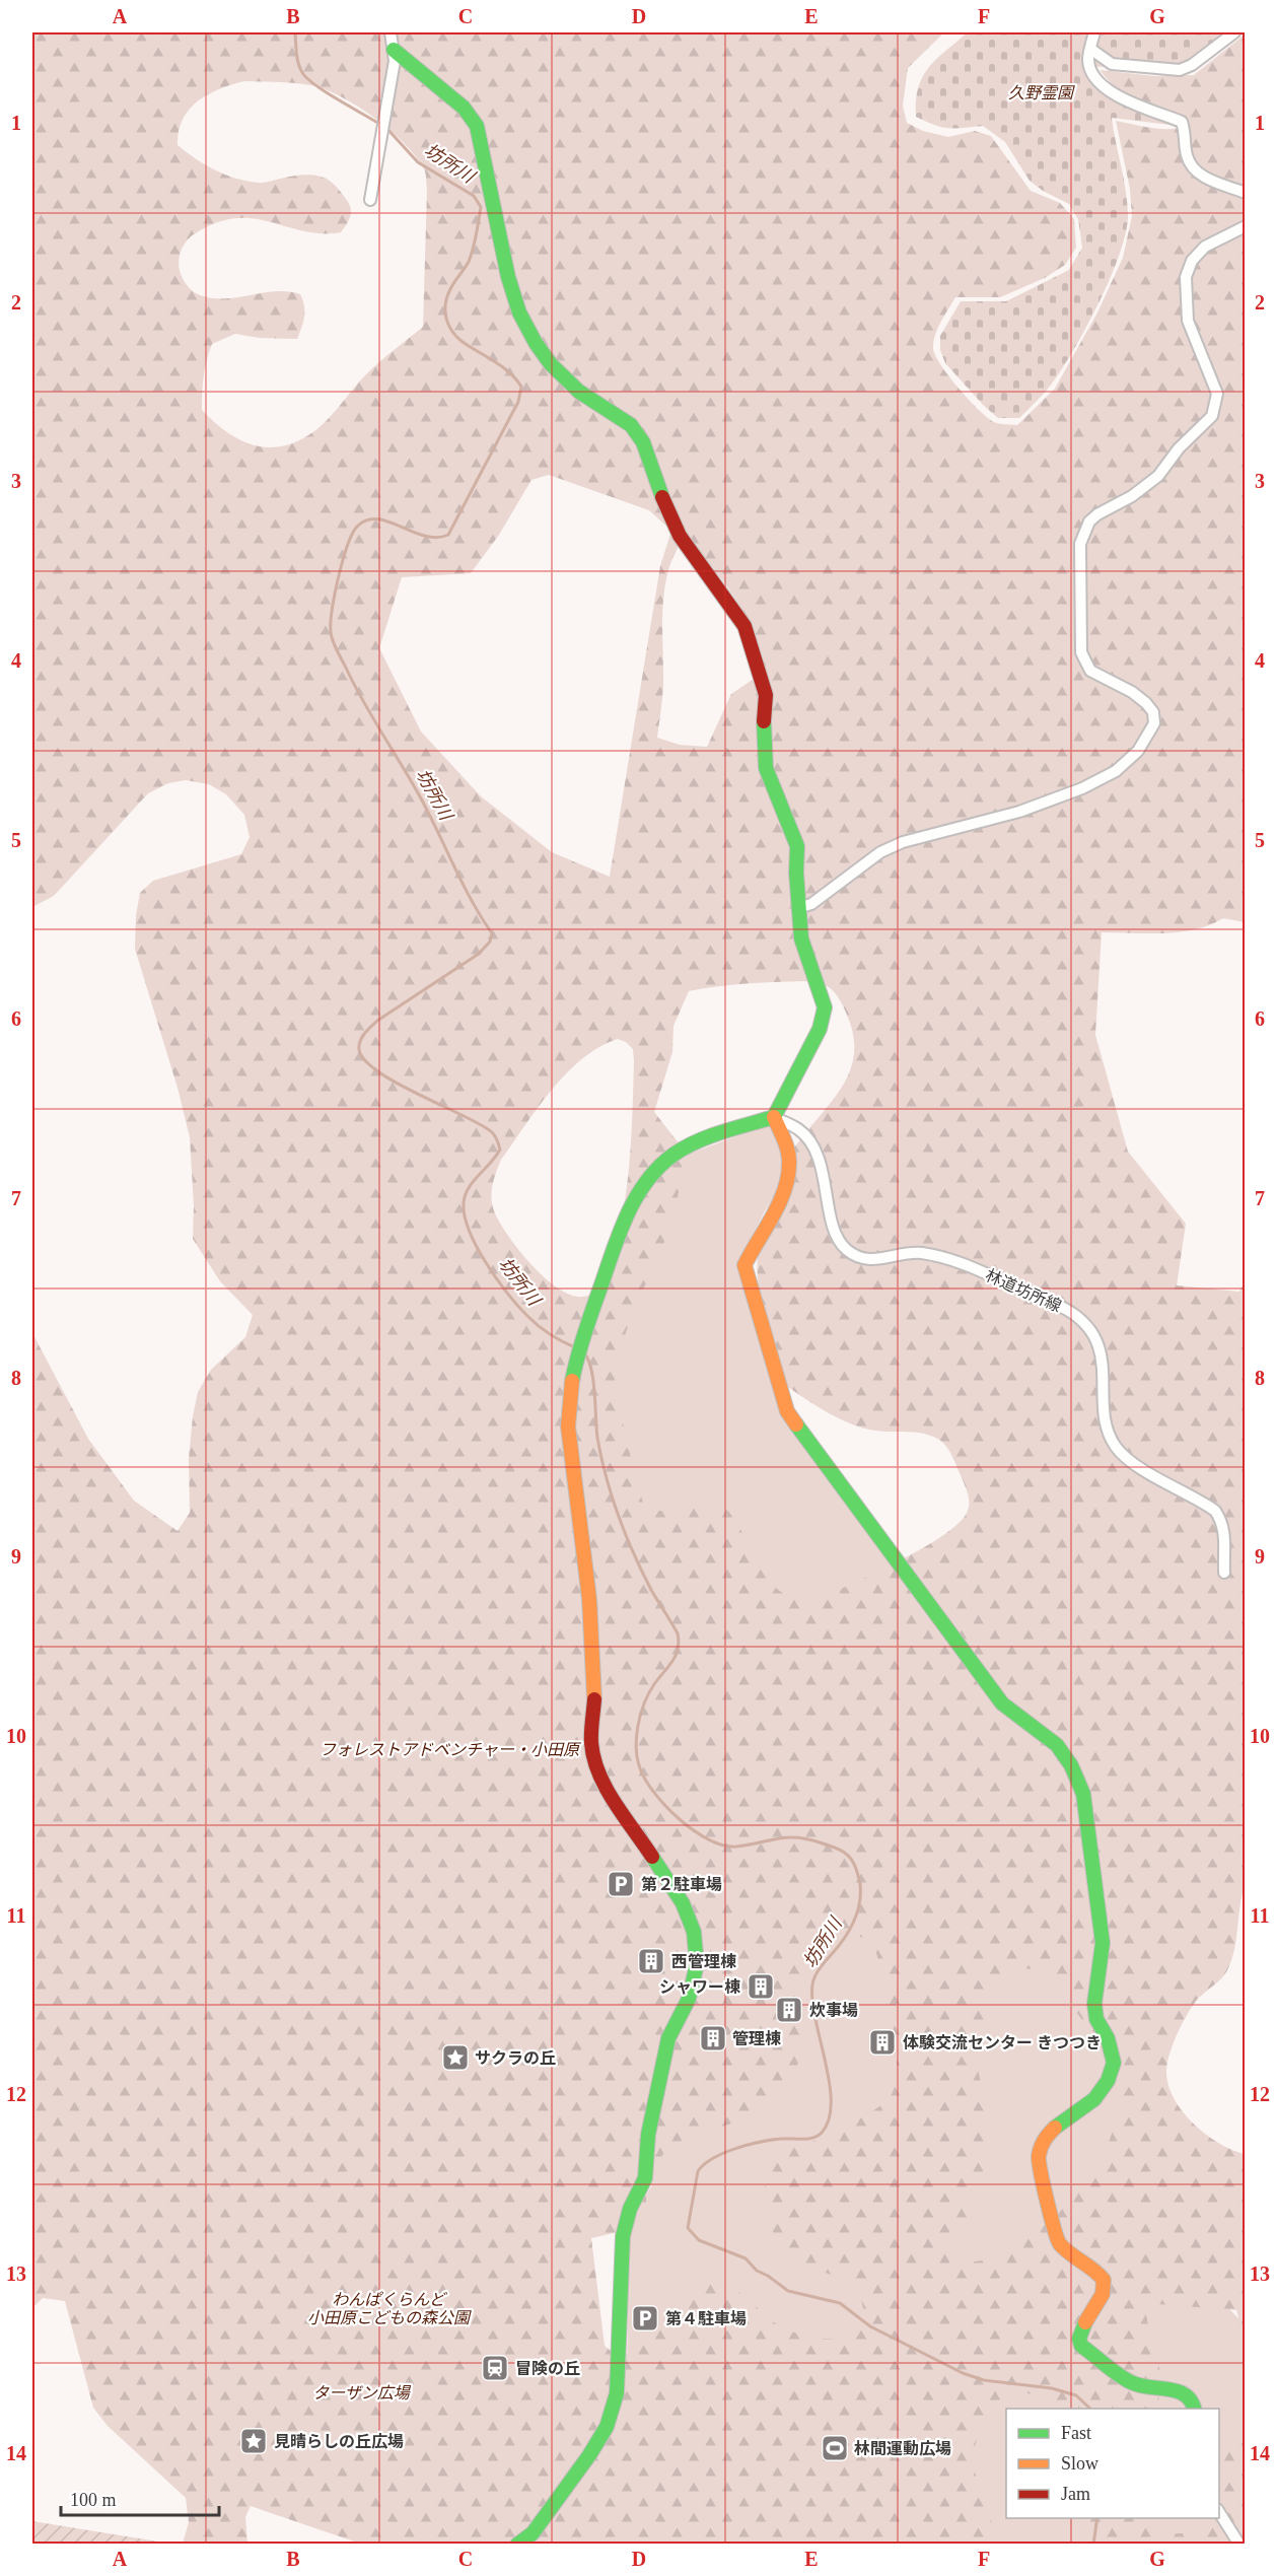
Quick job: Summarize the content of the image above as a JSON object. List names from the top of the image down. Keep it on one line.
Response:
{"streets":{"street":["林道坊所線"]},"water":["坊所川"],"parks":["久野霊園","フォレストアドベンチャー・小田原","わんぱくらんど 小田原こどもの森公園","ターザン広場"],"places":{"parking":["第２駐車場","第４駐車場"],"building":["西管理棟","シャワー棟","炊事場","管理棟","体験交流センター きつつき"],"place":["サクラの丘","見晴らしの丘広場"],"station":["冒険の丘"],"sports":["林間運動広場"]},"legend":["Fast","Slow","Jam"],"scale_bar":"100 m","grid":{"columns":["A","B","C","D","E","F","G"],"rows":["1","2","3","4","5","6","7","8","9","10","11","12","13","14"]}}
